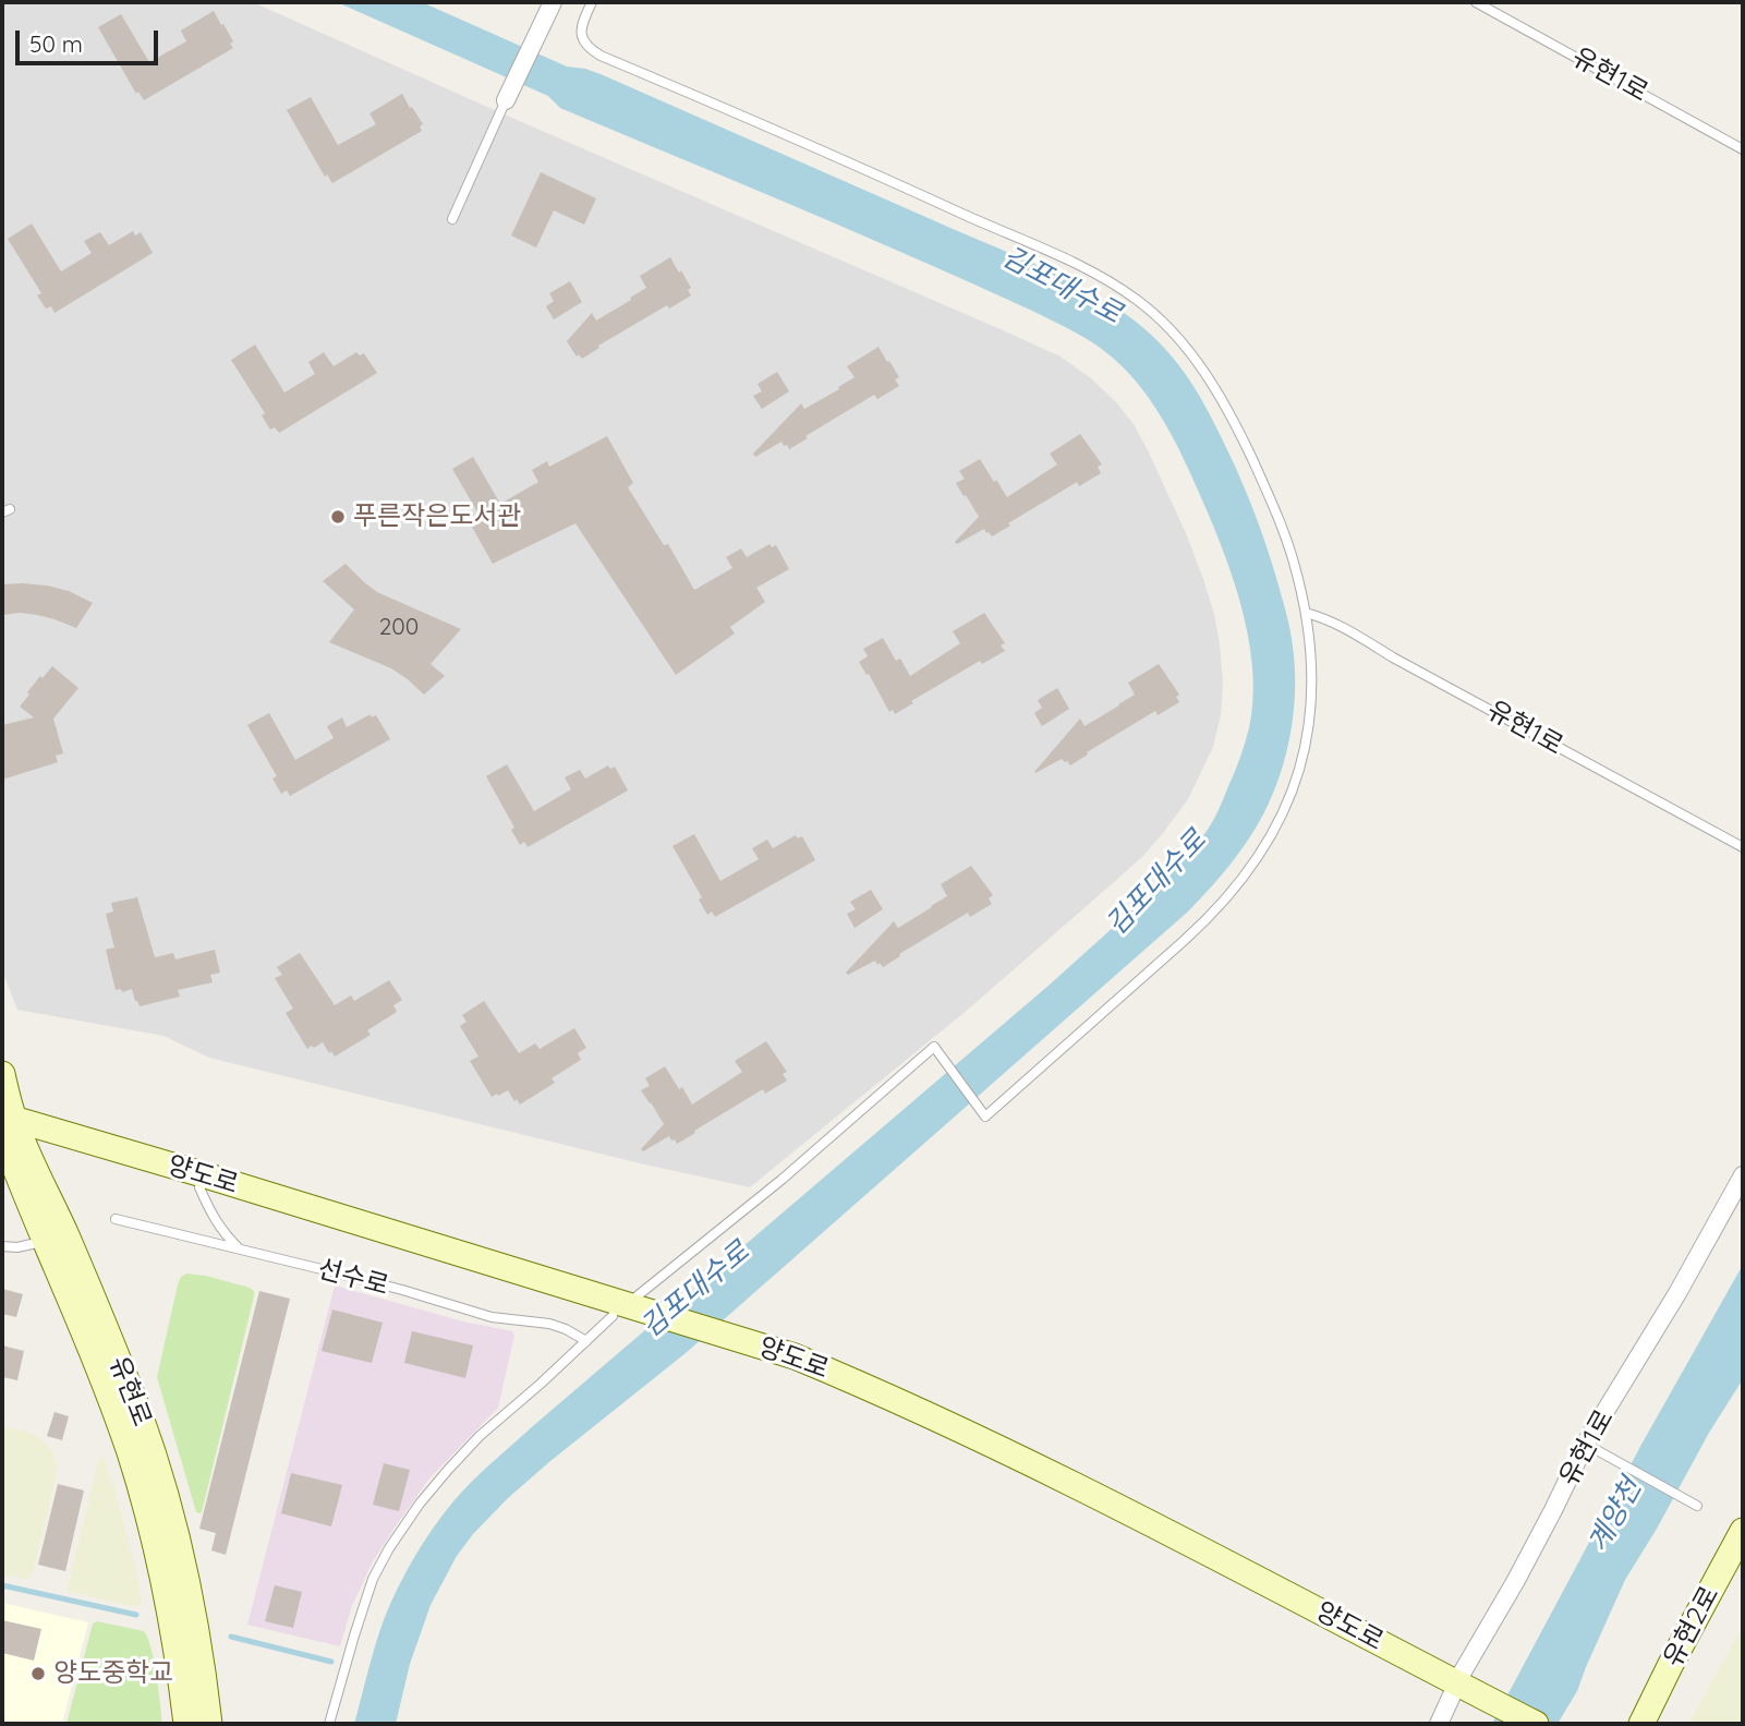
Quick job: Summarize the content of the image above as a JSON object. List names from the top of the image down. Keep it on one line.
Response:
{"streets":{"street":["유현1로","양도로","유현로","유현2로"],"lane":["선수로"]},"crossings":[["유현1로","양도로"],["양도로","유현로"]],"water":["김포대수로","계양천"],"places":["푸른작은도서관","양도중학교"],"house_numbers":["200"],"scale_bar":"50 m"}
